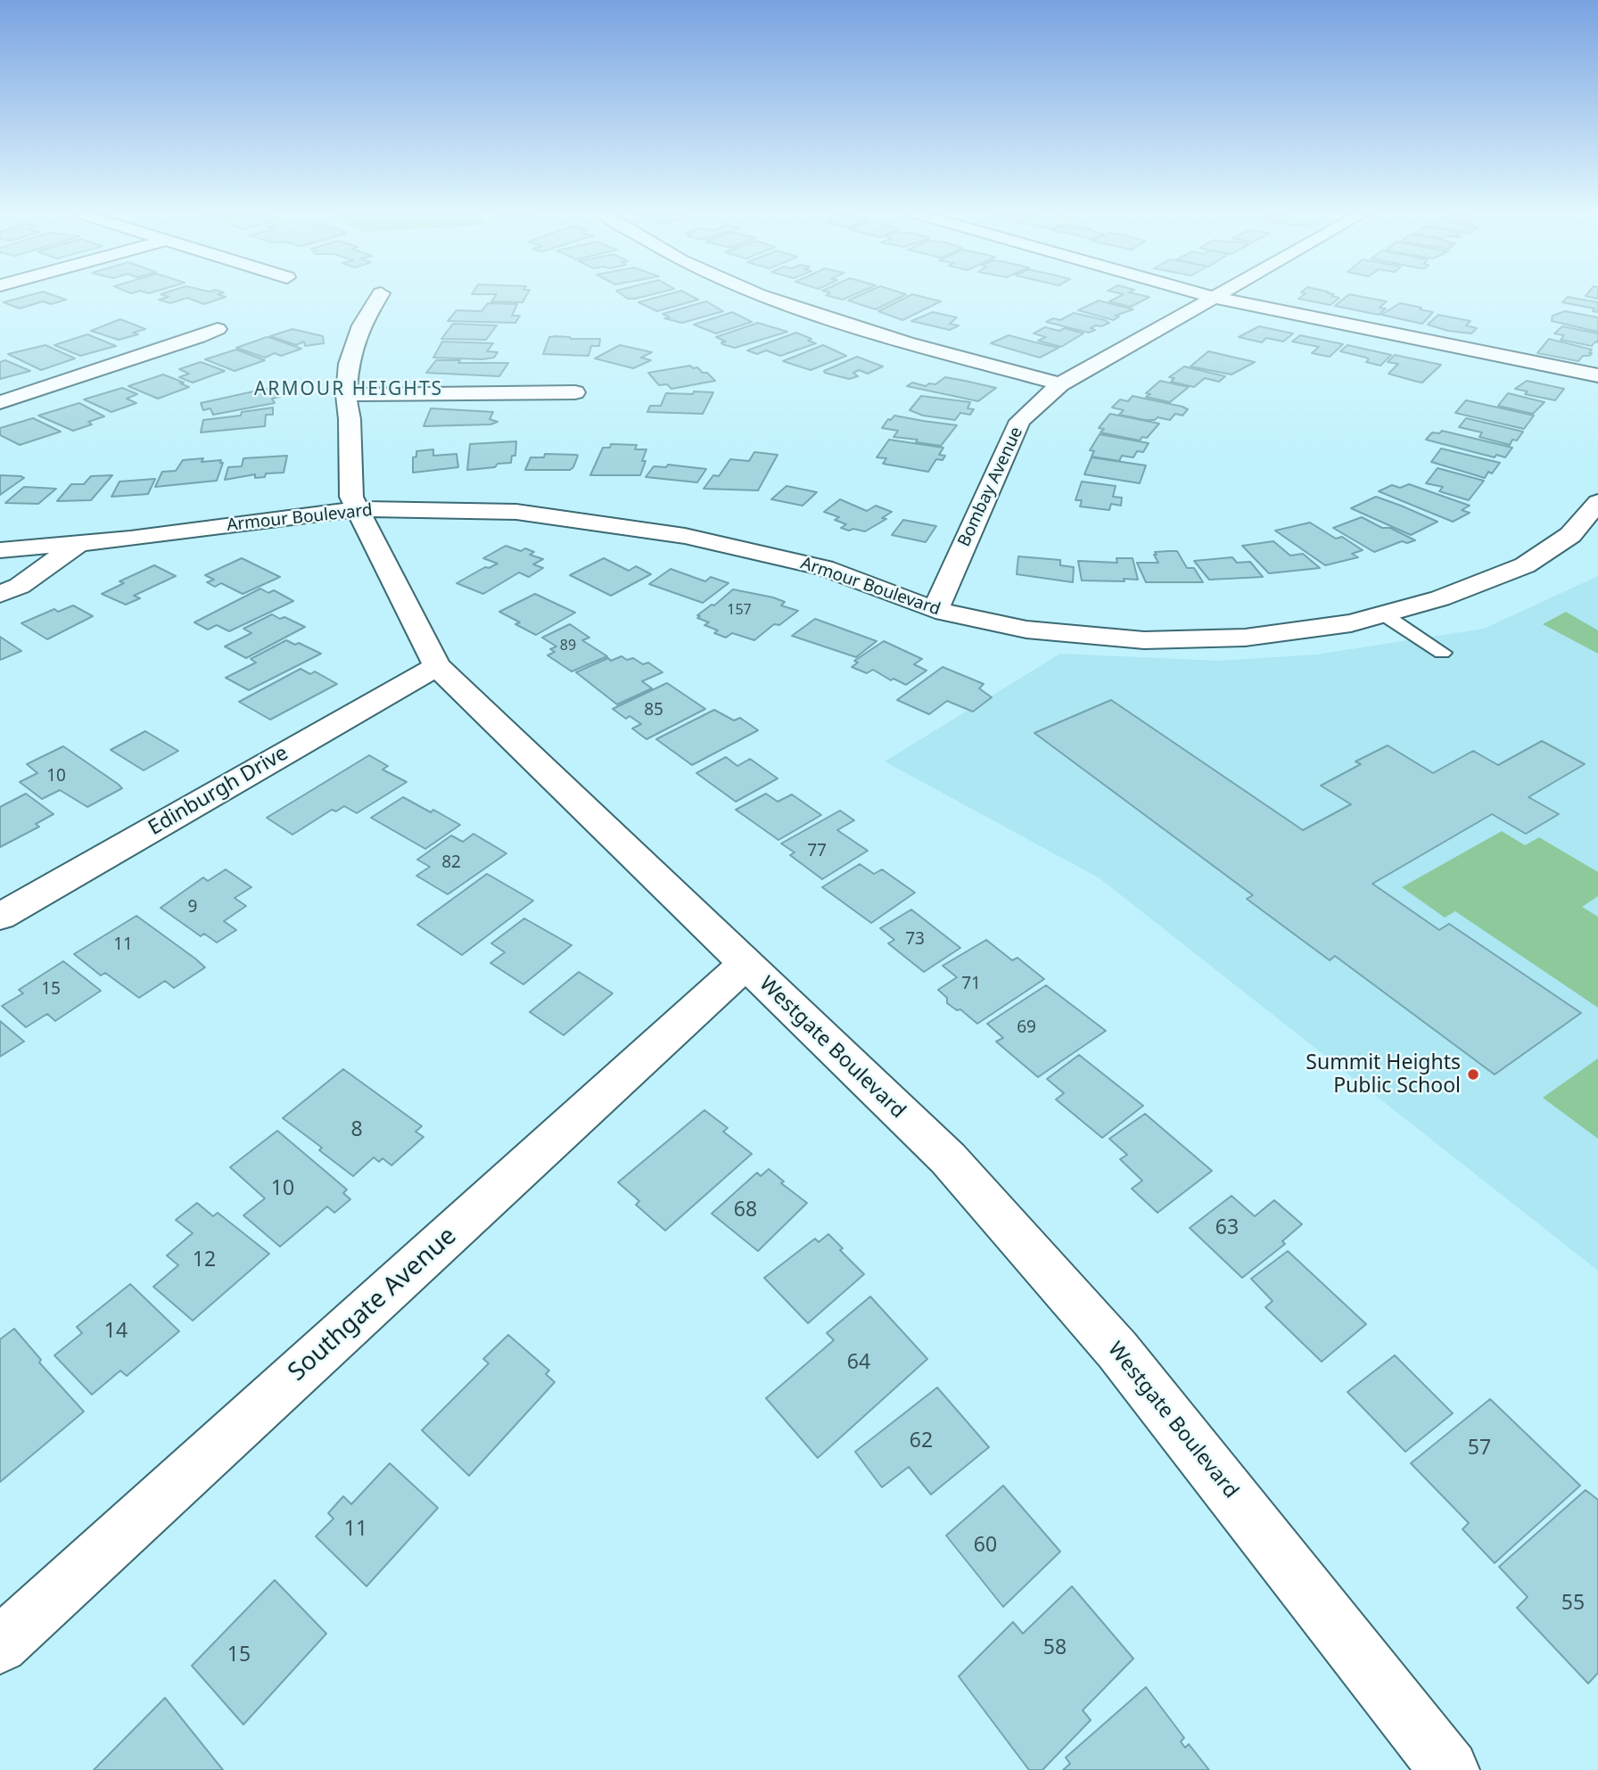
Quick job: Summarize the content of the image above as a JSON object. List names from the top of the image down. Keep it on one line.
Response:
{"streets":{"street":["Bombay Avenue","Armour Boulevard","Edinburgh Drive","Westgate Boulevard","Southgate Avenue"]},"crossings":[["Bombay Avenue","Armour Boulevard"],["Armour Boulevard","Westgate Boulevard"],["Edinburgh Drive","Westgate Boulevard"],["Westgate Boulevard","Southgate Avenue"]],"districts":["ARMOUR HEIGHTS"],"places":["Summit Heights Public School"],"house_numbers":["157","89","85","10","77","82","9","73","11","71","15","69","8","10","68","63","12","14","64","62","57","11","60","55","58","15"]}
